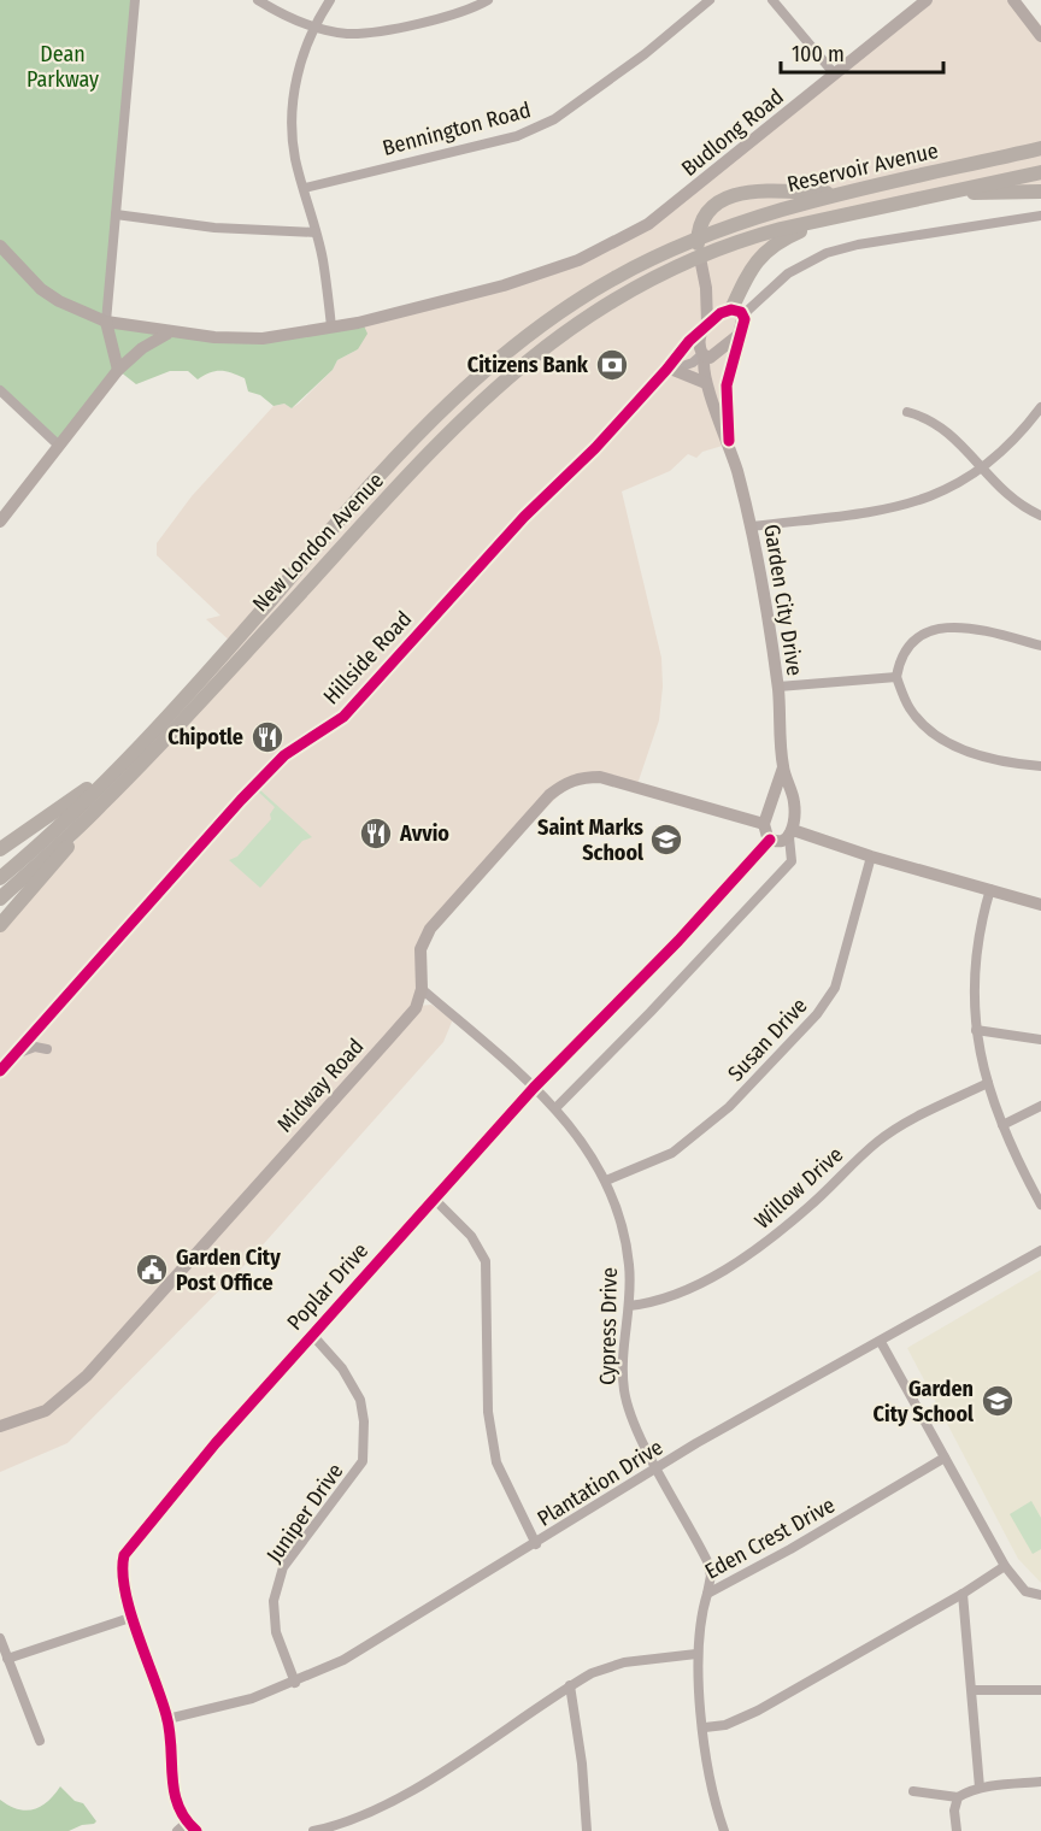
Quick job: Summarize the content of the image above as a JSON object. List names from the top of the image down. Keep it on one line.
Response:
{"streets":{"main road":["Reservoir Avenue","New London Avenue"],"street":["Bennington Road","Budlong Road","Garden City Drive","Hillside Road","Susan Drive","Midway Road","Willow Drive","Poplar Drive","Cypress Drive","Plantation Drive","Juniper Drive","Eden Crest Drive"]},"crossings":[["Reservoir Avenue","New London Avenue"],["Reservoir Avenue","Garden City Drive"],["New London Avenue","Garden City Drive"],["Garden City Drive","Hillside Road"],["Garden City Drive","Midway Road"],["Garden City Drive","Poplar Drive"],["Susan Drive","Cypress Drive"],["Midway Road","Poplar Drive"],["Midway Road","Cypress Drive"],["Willow Drive","Cypress Drive"],["Poplar Drive","Cypress Drive"],["Poplar Drive","Plantation Drive"],["Poplar Drive","Juniper Drive"],["Cypress Drive","Plantation Drive"],["Cypress Drive","Eden Crest Drive"],["Plantation Drive","Juniper Drive"]],"parks":["Dean Parkway"],"places":{"bank":["Citizens Bank"],"restaurant":["Chipotle","Avvio"],"school or university":["Saint Marks School","Garden City School"],"public building":["Garden City Post Office"]},"scale_bar":"100 m"}
